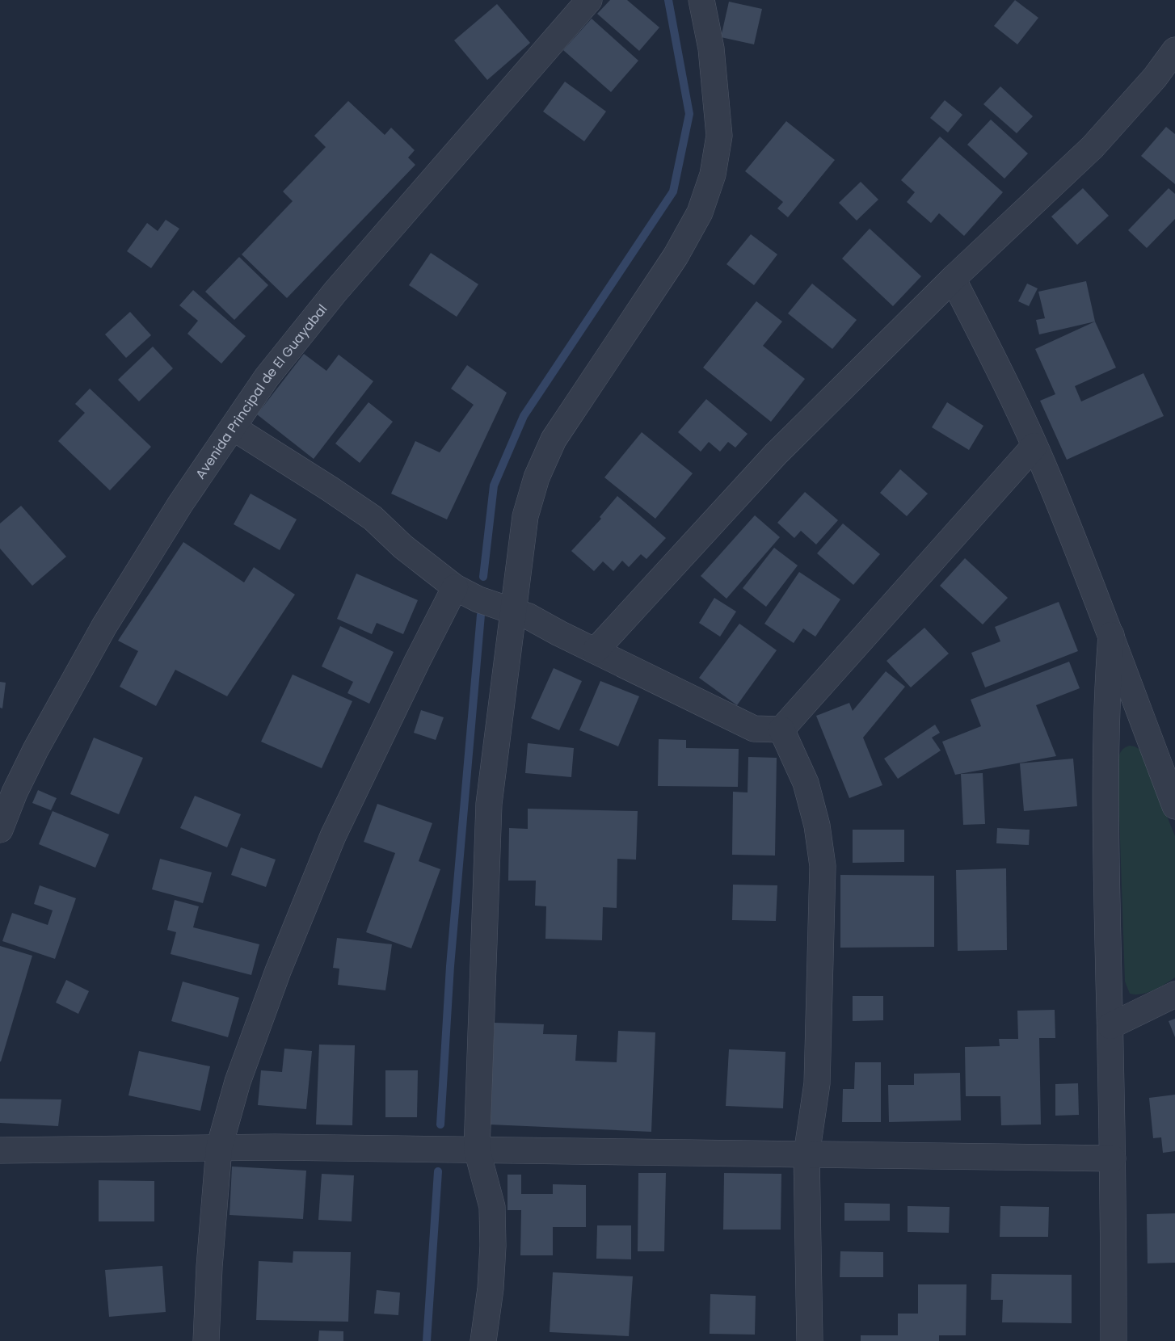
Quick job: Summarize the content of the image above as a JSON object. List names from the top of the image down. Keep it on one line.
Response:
{"streets":{"street":["Avenida Principal de El Guayabal"]}}
